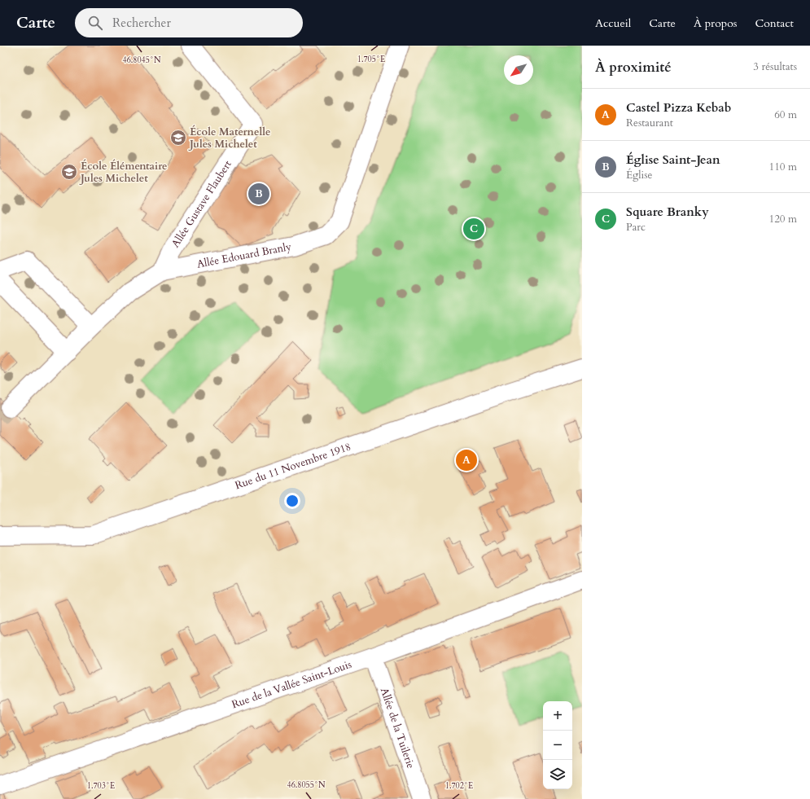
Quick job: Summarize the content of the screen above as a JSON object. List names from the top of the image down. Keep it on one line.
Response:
{"streets":{"street":["Allée Gustave Flaubert","Allée Edouard Branly","Rue du 11 Novembre 1918","Rue de la Vallée Saint-Louis","Allée de la Tuilerie"]},"crossings":[["Allée Gustave Flaubert","Allée Edouard Branly"],["Rue de la Vallée Saint-Louis","Allée de la Tuilerie"]],"places":{"school or university":["École Maternelle Jules Michelet","École Élémentaire Jules Michelet"]},"north":"bottom left","page":{"header":"Carte","search":"Rechercher","nav":["Accueil","Carte","À propos","Contact"],"heading":["À proximité","3 résultats"],"list":[{"mark":"A","name":"Castel Pizza Kebab","note":"Restaurant","value":"60 m"},{"mark":"B","name":"Église Saint-Jean","note":"Église","value":"110 m"},{"mark":"C","name":"Square Branky","note":"Parc","value":"120 m"}],"pins":["B","C","A"],"map_buttons":["+","−"]},"coordinates":["1.705°E","46.8045°N","46.8055°N","1.703°E","1.702°E"]}
